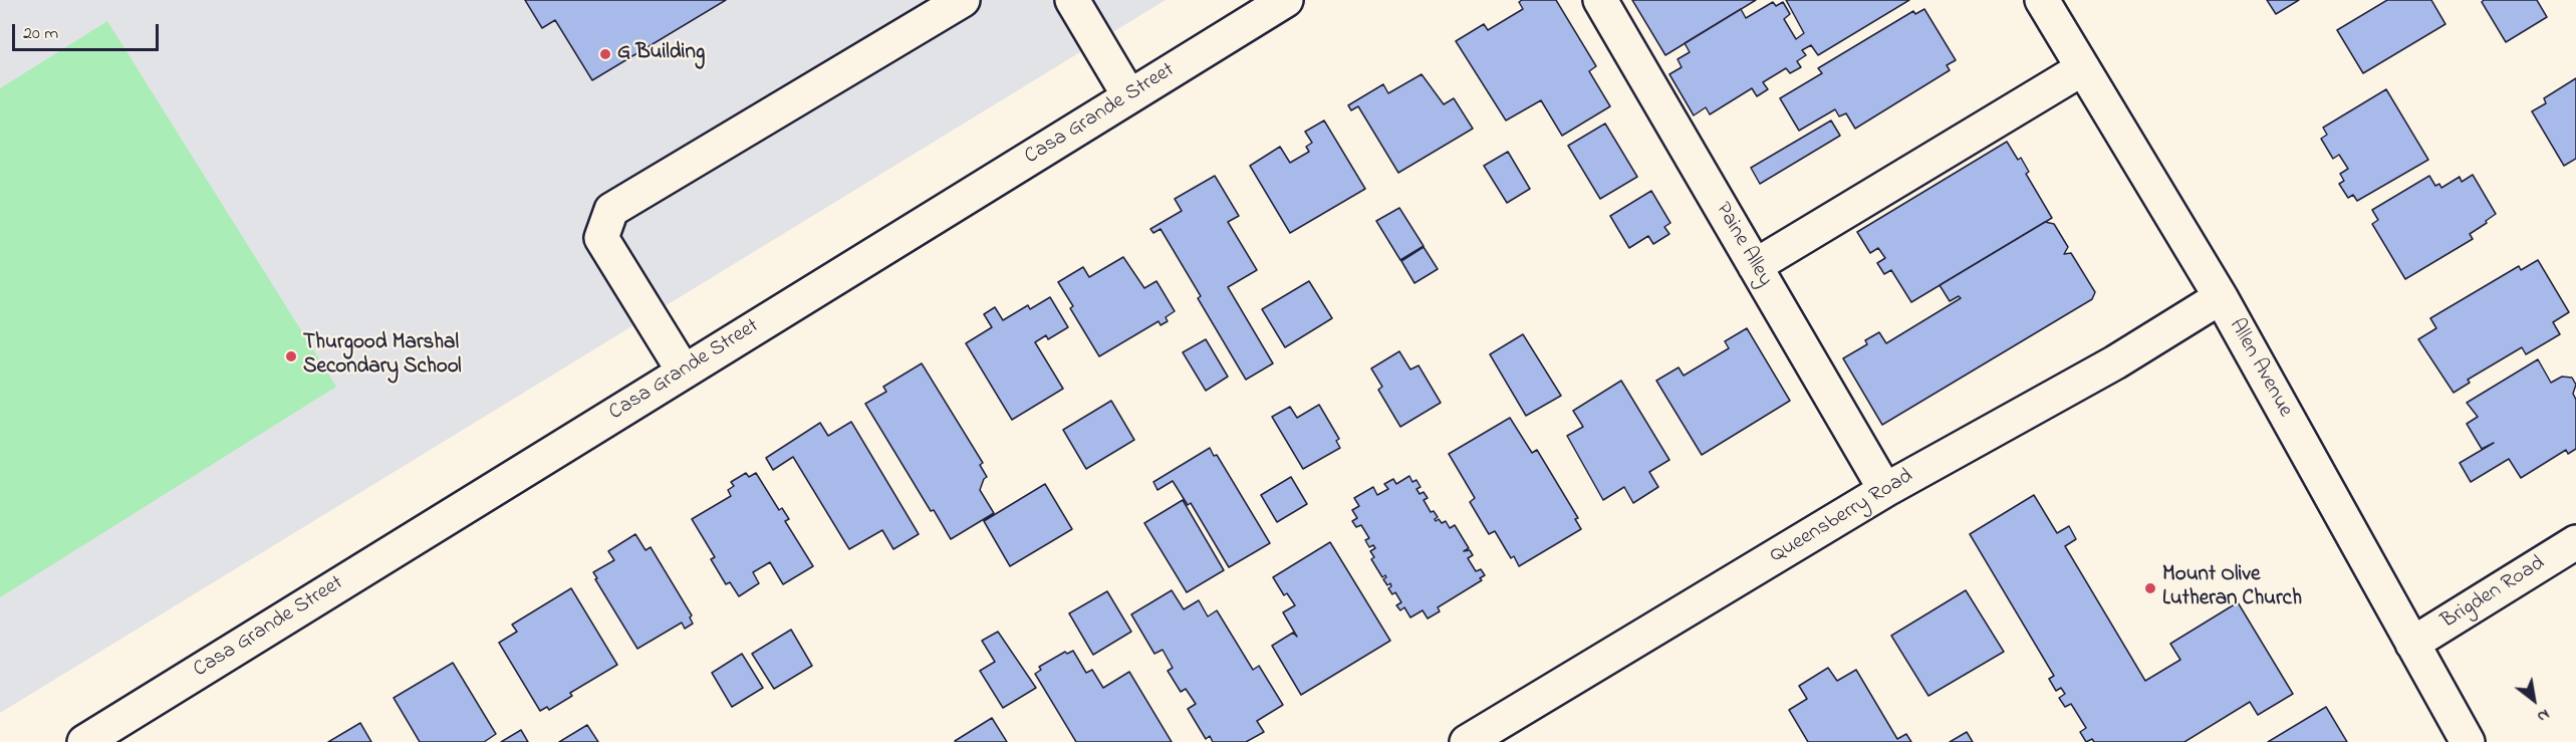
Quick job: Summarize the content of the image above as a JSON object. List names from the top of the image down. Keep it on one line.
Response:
{"streets":{"street":["Casa Grande Street","Paine Alley","Allen Avenue","Queensberry Road","Brigden Road"]},"crossings":[["Paine Alley","Queensberry Road"],["Allen Avenue","Queensberry Road"],["Allen Avenue","Brigden Road"]],"places":["G Building","Thurgood Marshal Secondary School","Mount Olive Lutheran Church"],"scale_bar":"20 m","north":"bottom right"}
